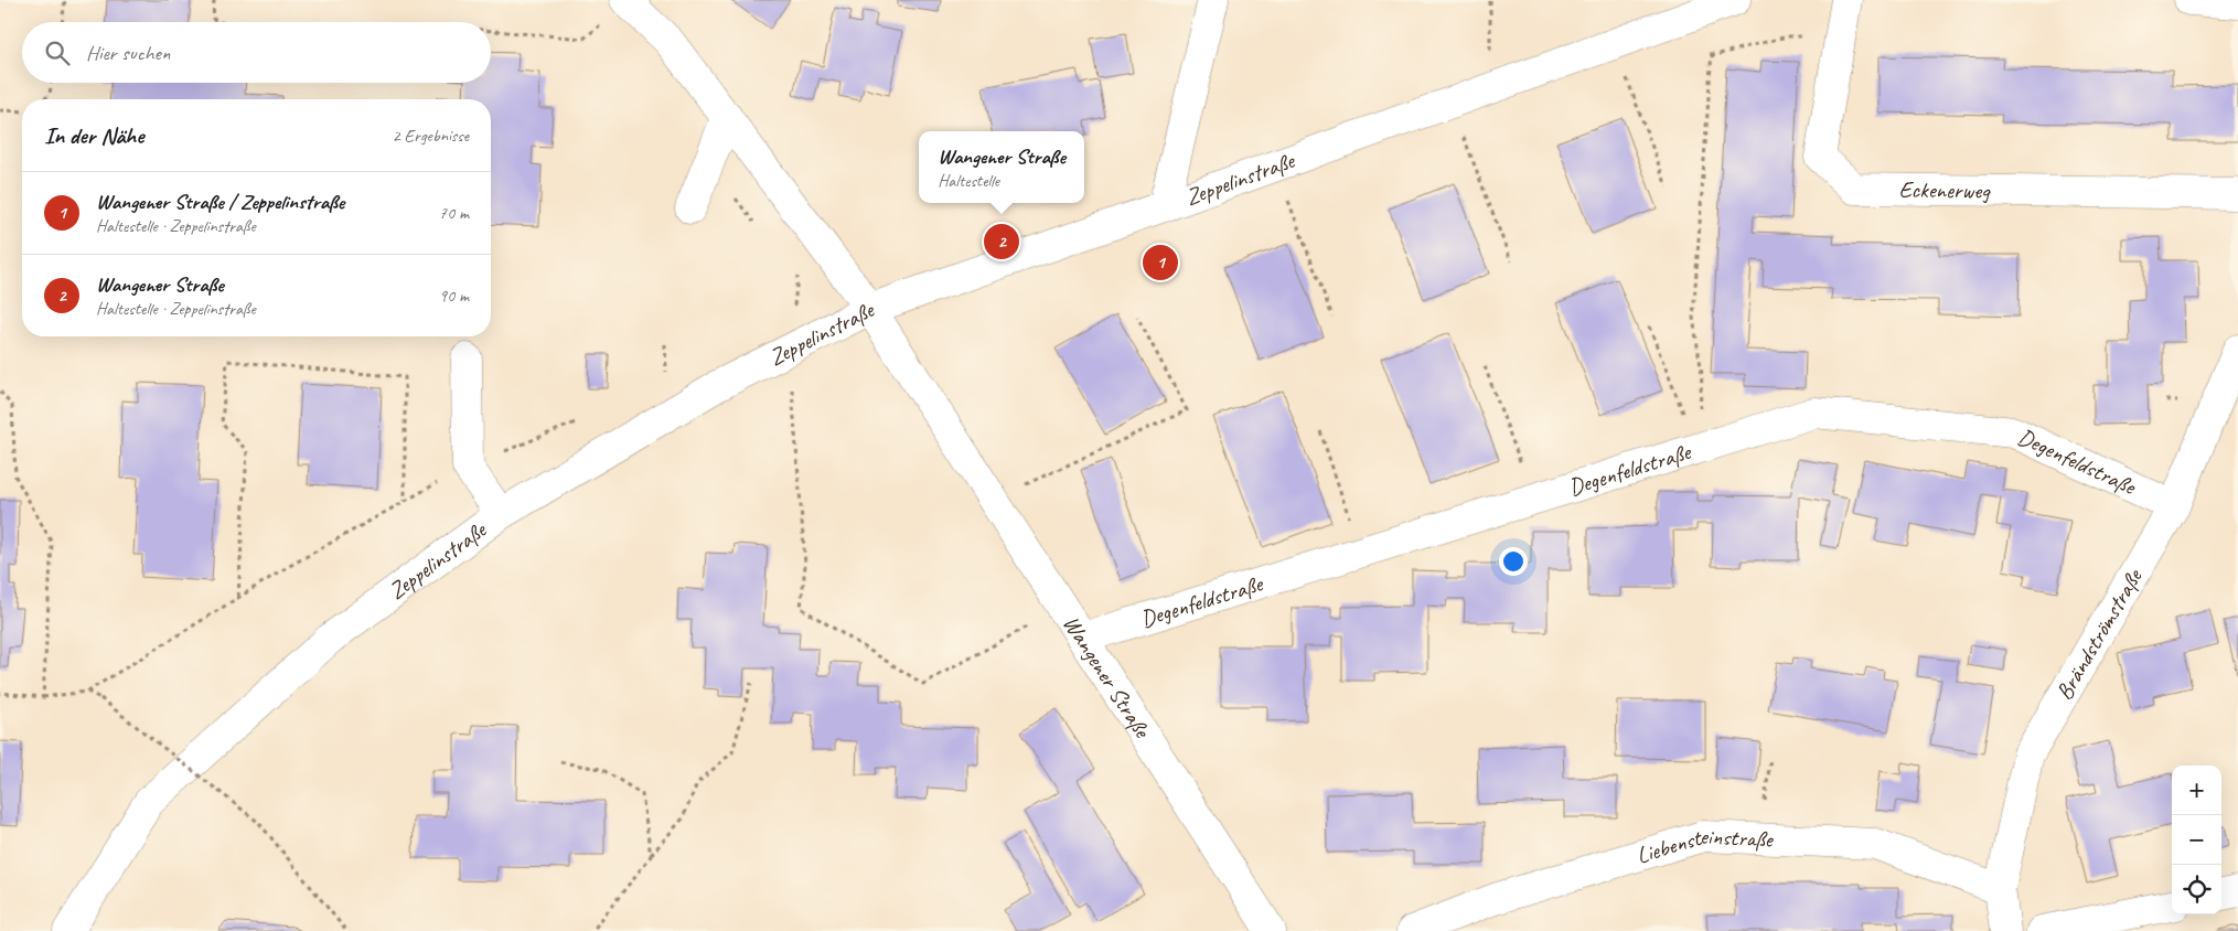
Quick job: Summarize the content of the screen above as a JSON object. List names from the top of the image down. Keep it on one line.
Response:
{"streets":{"street":["Zeppelinstraße","Eckenerweg","Degenfeldstraße","Brändströmstraße","Wangener Straße","Liebensteinstraße"]},"crossings":[["Zeppelinstraße","Wangener Straße"],["Degenfeldstraße","Brändströmstraße"],["Degenfeldstraße","Wangener Straße"],["Brändströmstraße","Liebensteinstraße"]],"page":{"search":"Hier suchen","heading":["In der Nähe","2 Ergebnisse"],"popup":["Wangener Straße","Haltestelle"],"list":[{"mark":"1","name":"Wangener Straße / Zeppelinstraße","note":"Haltestelle · Zeppelinstraße","value":"70 m"},{"mark":"2","name":"Wangener Straße","note":"Haltestelle · Zeppelinstraße","value":"90 m"}],"pins":["2","1"],"map_buttons":["+","−"]}}
